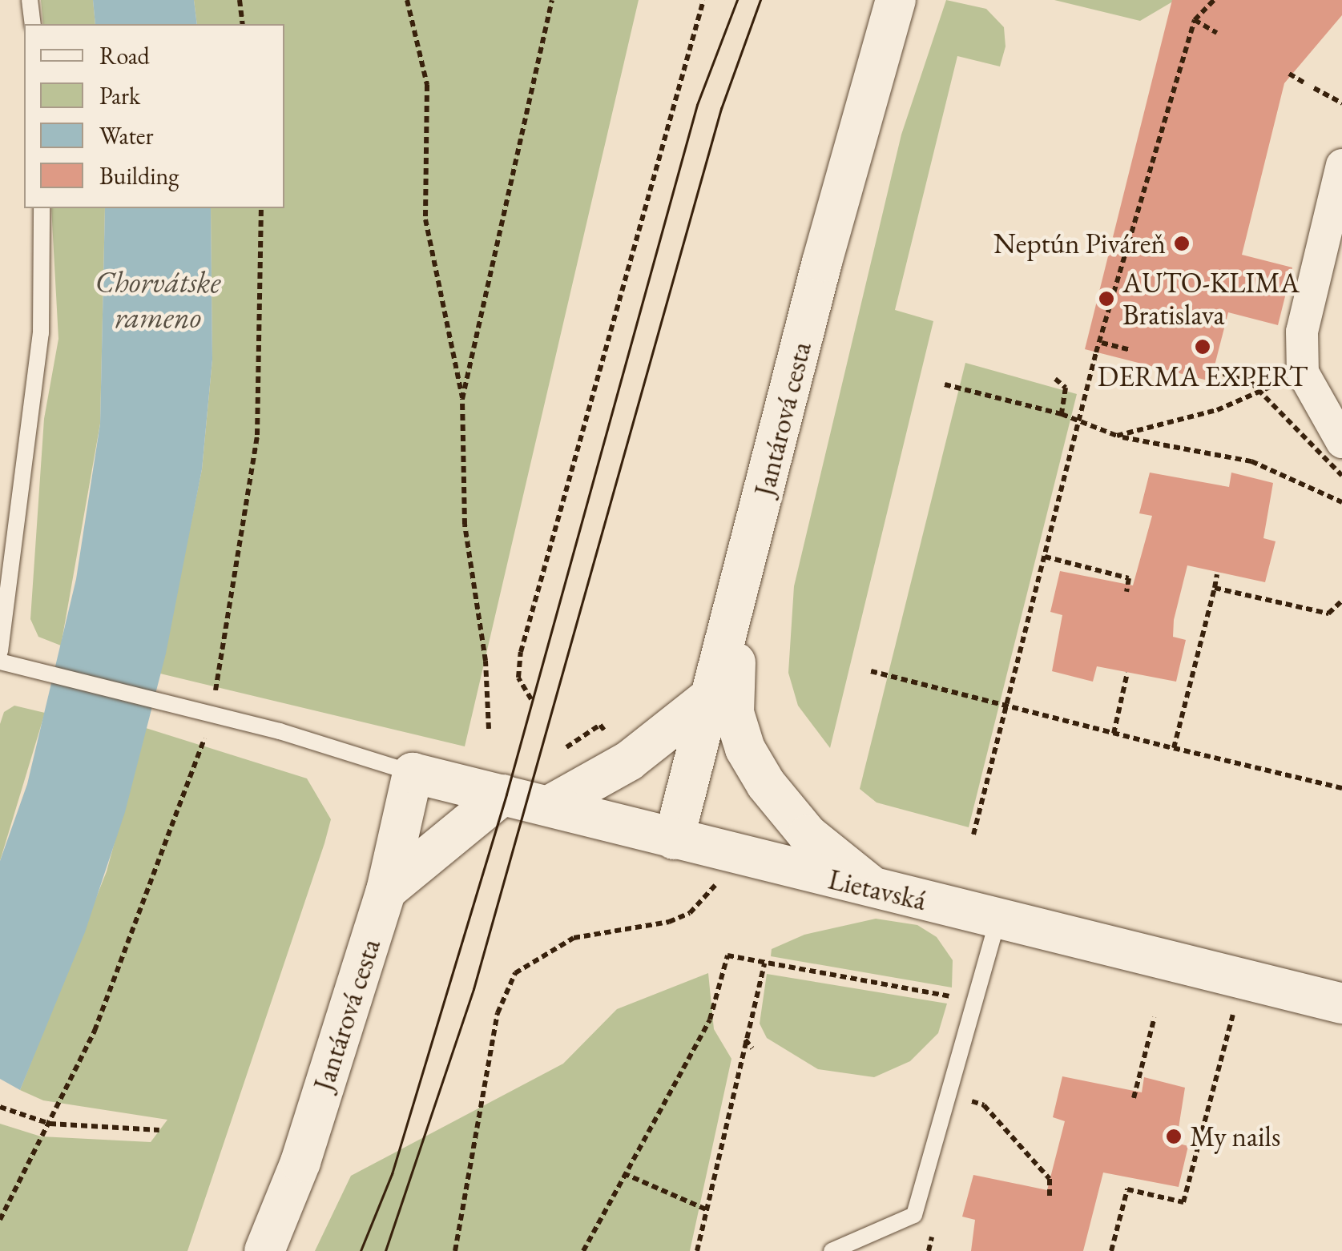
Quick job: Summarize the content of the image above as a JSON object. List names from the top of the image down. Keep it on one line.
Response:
{"streets":{"street":["Jantárová cesta","Lietavská"]},"crossings":[["Jantárová cesta","Lietavská"]],"water":["Chorvátske rameno"],"places":["Neptún Piváreň","AUTO-KLIMA Bratislava","DERMA EXPERT","My nails"],"legend":["Road","Park","Water","Building"]}
